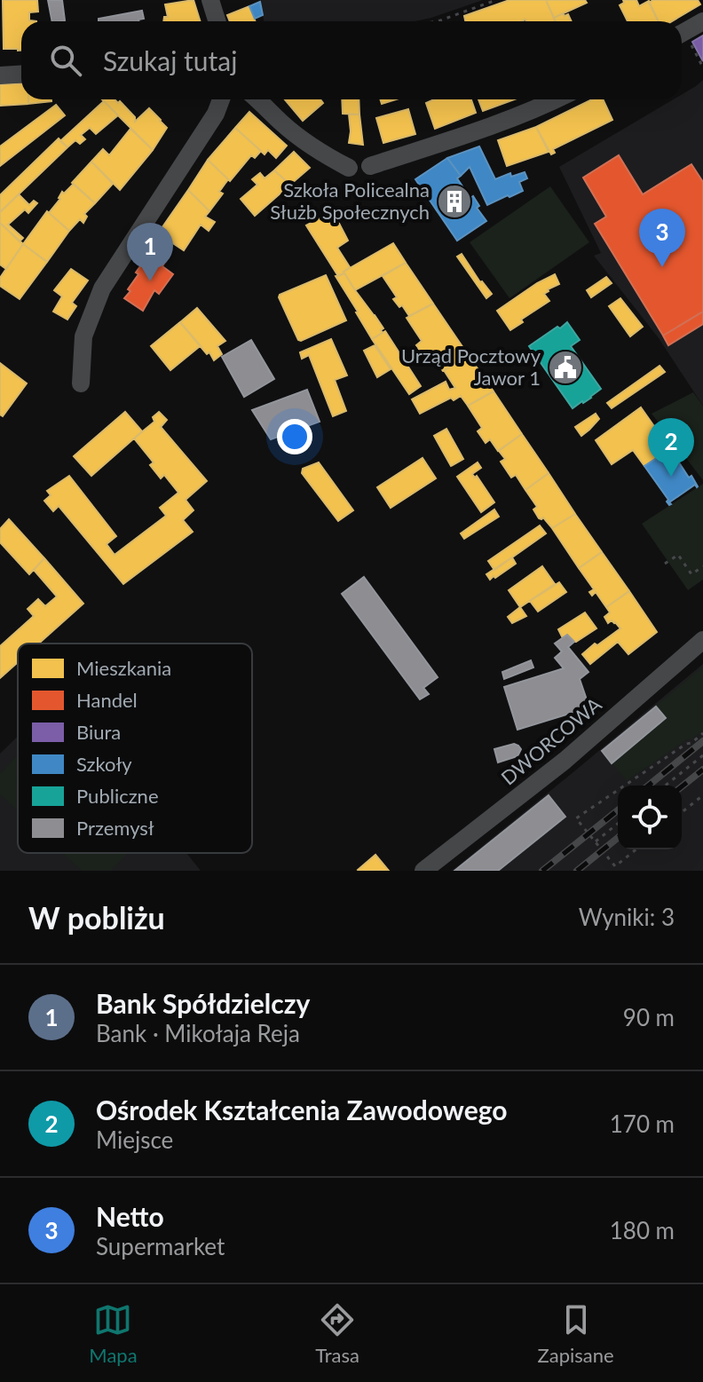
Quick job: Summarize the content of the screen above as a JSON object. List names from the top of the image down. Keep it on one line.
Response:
{"streets":{"street":["DWORCOWA"]},"places":{"building":["Szkoła Policealna Służb Społecznych"],"public building":["Urząd Pocztowy Jawor 1"]},"legend":["Mieszkania","Handel","Biura","Szkoły","Publiczne","Przemysł"],"page":{"search":"Szukaj tutaj","pins":["3","1","2"],"heading":["W pobliżu","Wyniki: 3"],"list":[{"mark":"1","name":"Bank Spółdzielczy","note":"Bank · Mikołaja Reja","value":"90 m"},{"mark":"2","name":"Ośrodek Kształcenia Zawodowego","note":"Miejsce","value":"170 m"},{"mark":"3","name":"Netto","note":"Supermarket","value":"180 m"}],"nav":["Mapa","Trasa","Zapisane"]}}
